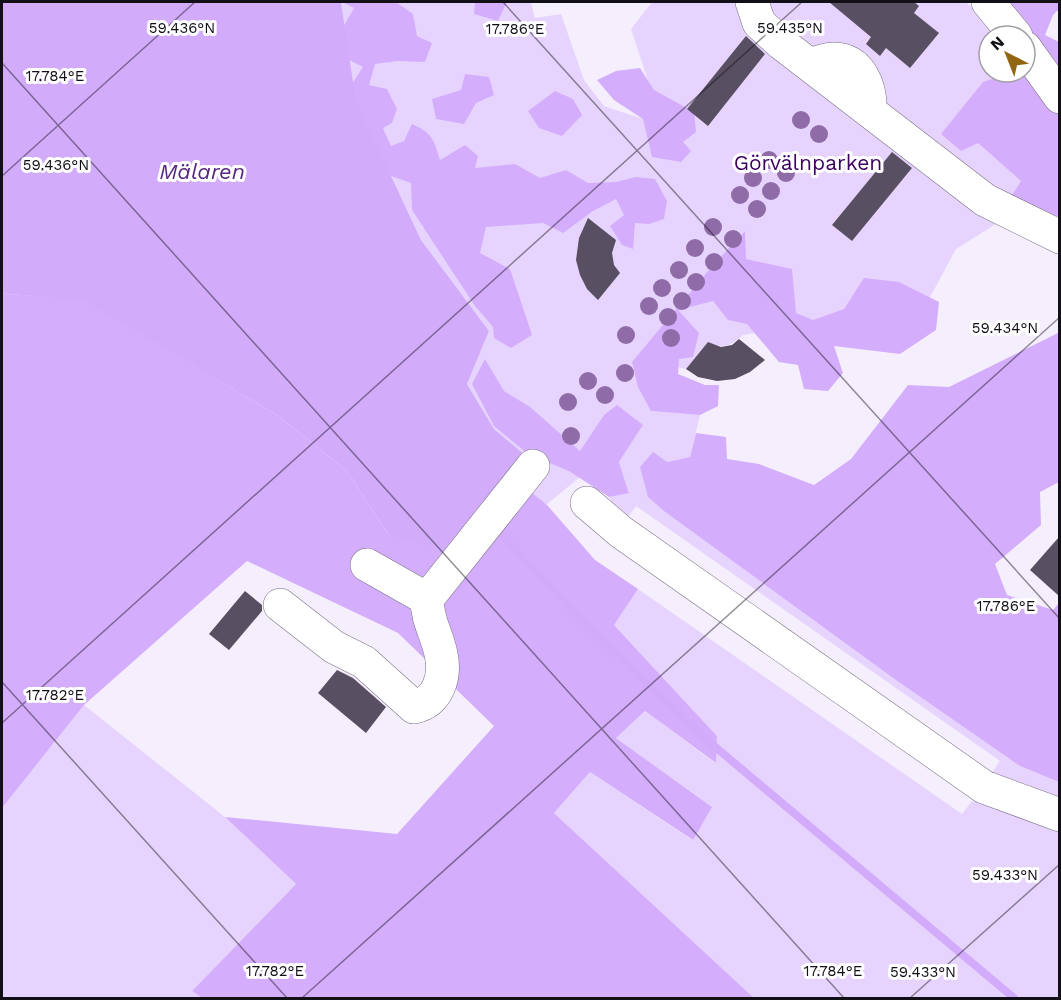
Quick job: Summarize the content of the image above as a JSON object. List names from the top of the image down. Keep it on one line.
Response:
{"water":["Mälaren"],"parks":["Görvälnparken"],"north":"top left","coordinates":["59.436°N","59.435°N","17.786°E","17.784°E","59.434°N","17.782°E","59.433°N"]}
